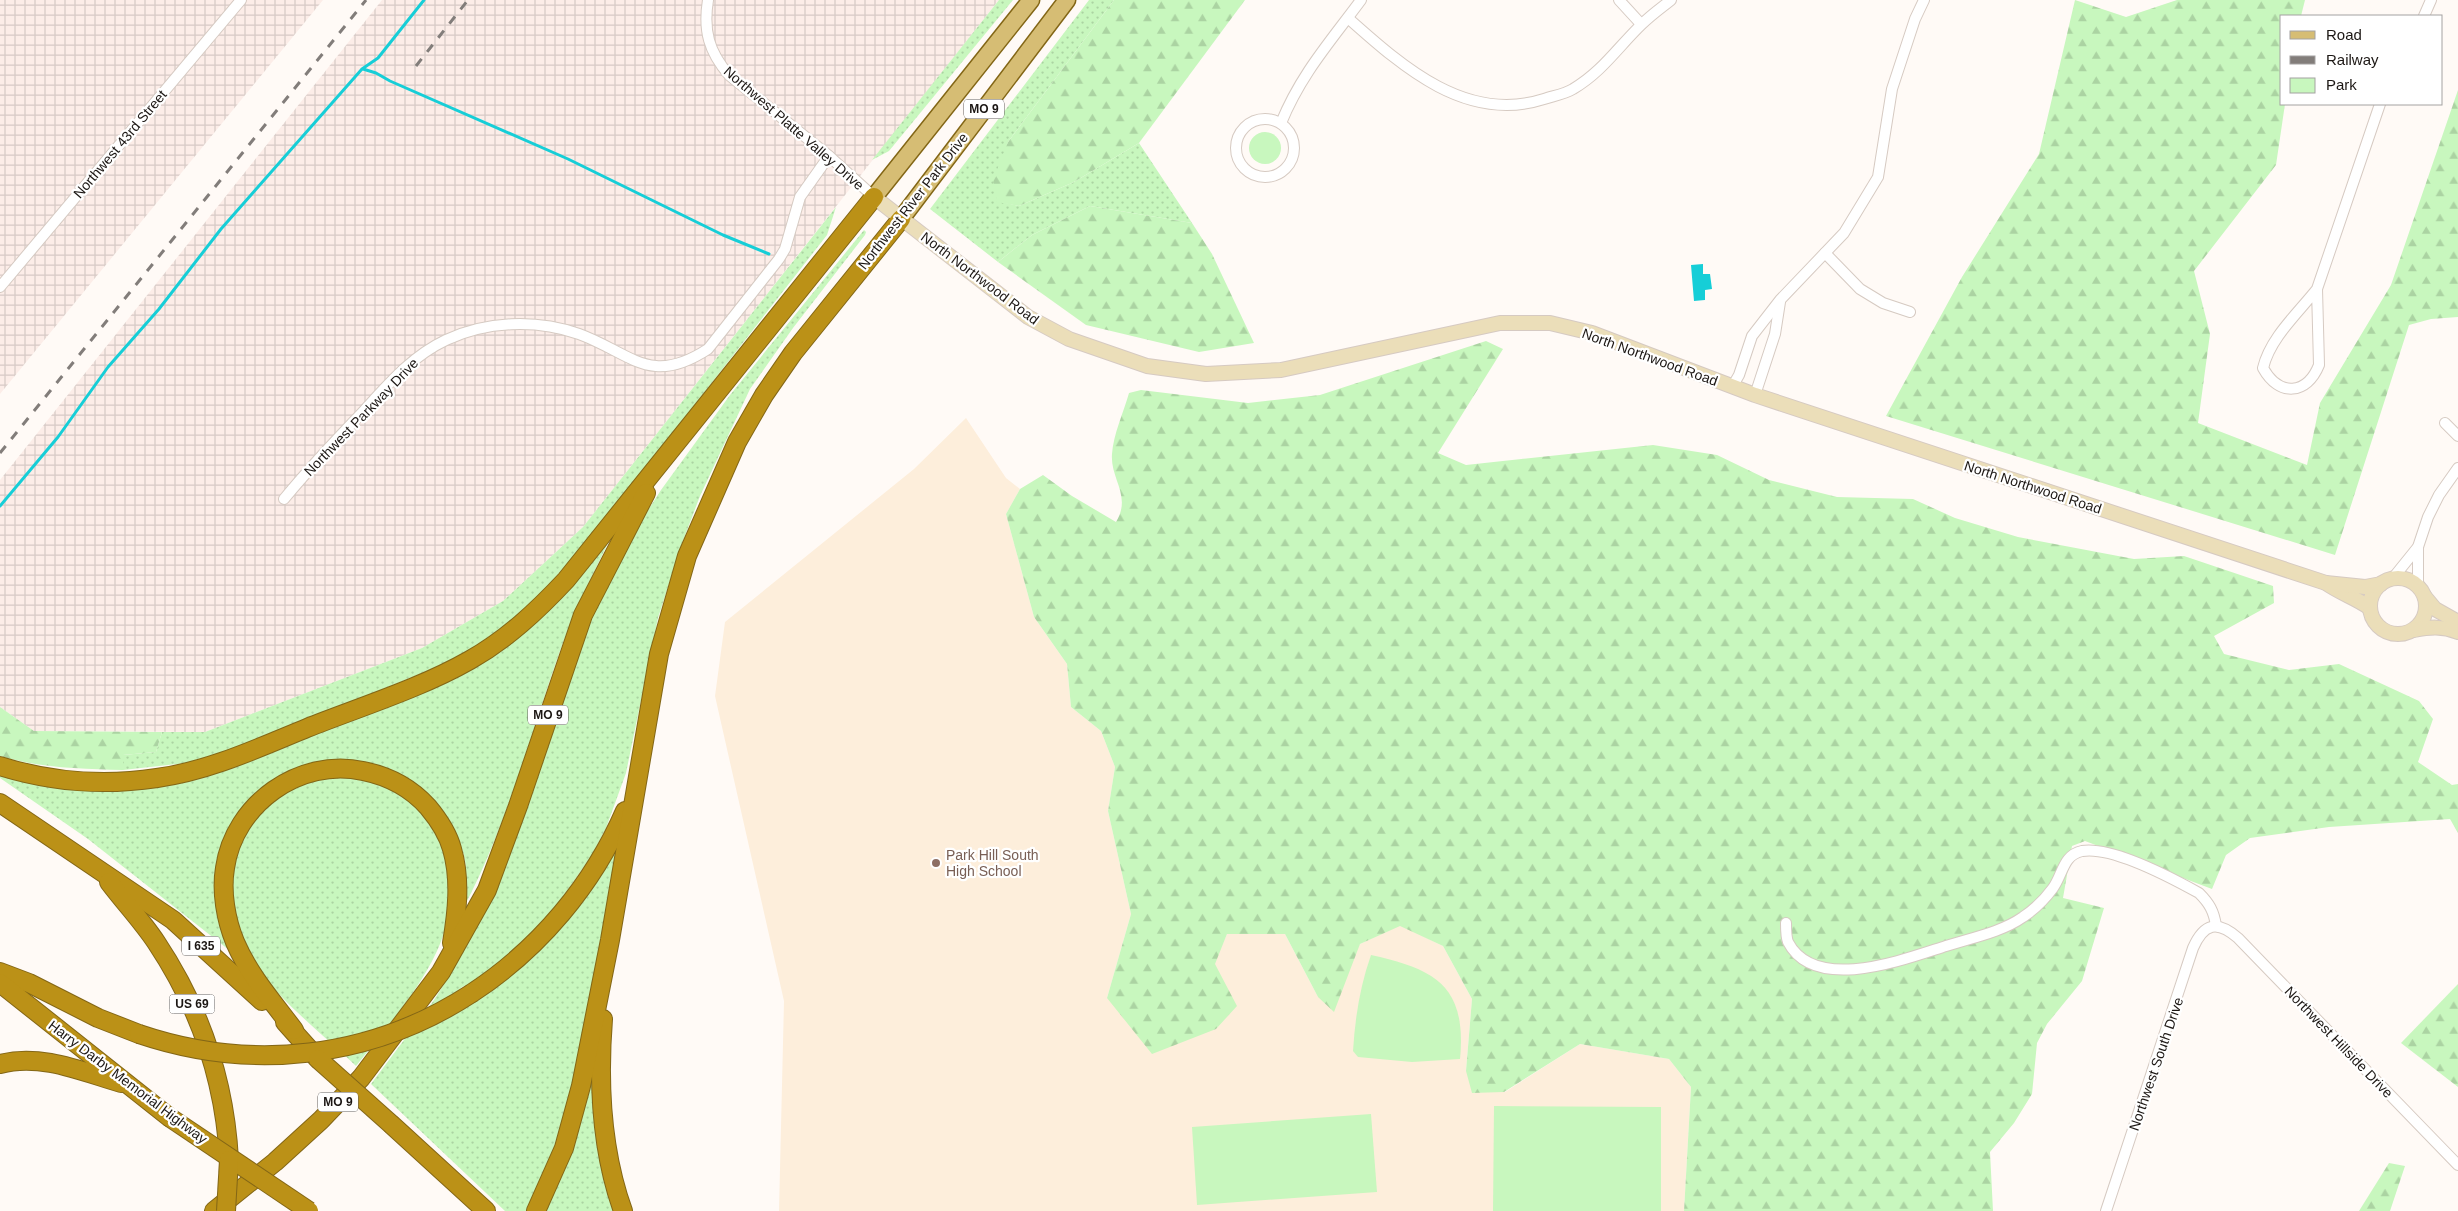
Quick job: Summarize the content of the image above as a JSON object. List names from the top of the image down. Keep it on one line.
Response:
{"streets":{"highway":["MO 9","Northwest River Park Drive","I 635","US 69","Harry Darby Memorial Highway"],"street":["Northwest Platte Valley Drive","Northwest 43rd Street","North Northwood Road","Northwest Parkway Drive","Northwest Hillside Drive","Northwest South Drive"]},"crossings":[["MO 9","Northwest Platte Valley Drive"],["MO 9","Northwest River Park Drive"],["MO 9","North Northwood Road"],["Northwest Platte Valley Drive","North Northwood Road"],["Northwest Platte Valley Drive","Northwest Parkway Drive"],["Northwest River Park Drive","North Northwood Road"],["I 635","US 69"],["Northwest Hillside Drive","Northwest South Drive"]],"places":["Park Hill South High School"],"legend":["Road","Railway","Park"]}
